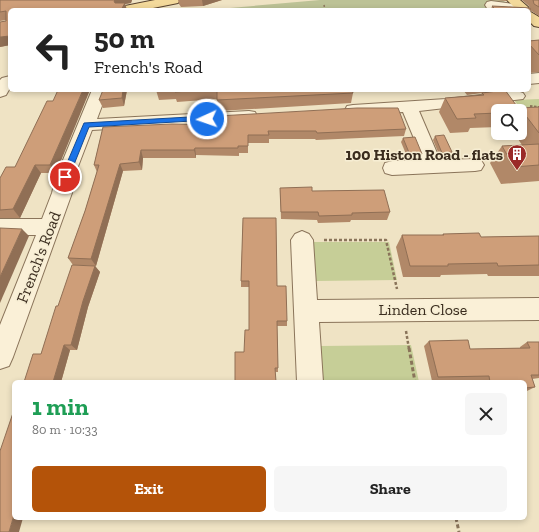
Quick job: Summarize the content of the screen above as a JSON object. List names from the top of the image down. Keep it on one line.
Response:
{"streets":{"street":["French's Road","Linden Close"]},"places":{"building":["100 Histon Road - flats"]},"page":{"turn":["50 m","French's Road"],"heading":["1 min","80 m · 10:33"],"buttons":["Exit","Share"]}}
